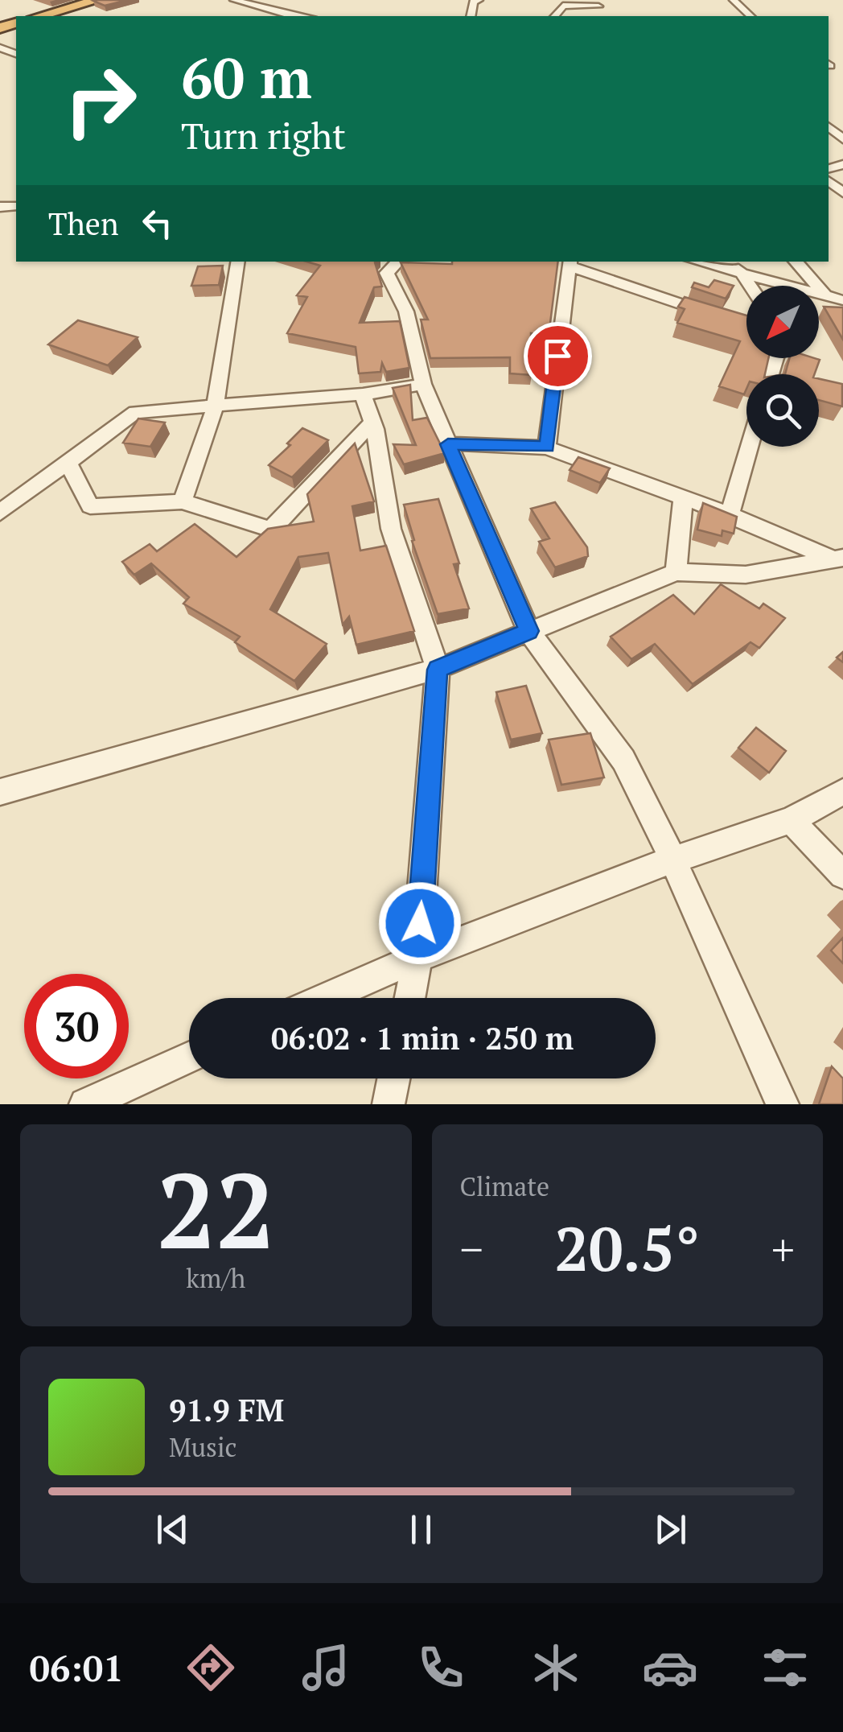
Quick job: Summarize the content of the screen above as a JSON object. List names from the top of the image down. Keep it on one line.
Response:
{"north":"bottom left","page":{"turn":["60 m","Turn right"],"then":"Then","limit":"30","trip":"06:02 · 1 min · 250 m","tile":[["22","km/h"],"Climate"],"heat":["−","20.5°","+"],"song":["91.9 FM","Music"],"tabs":"06:01"}}
